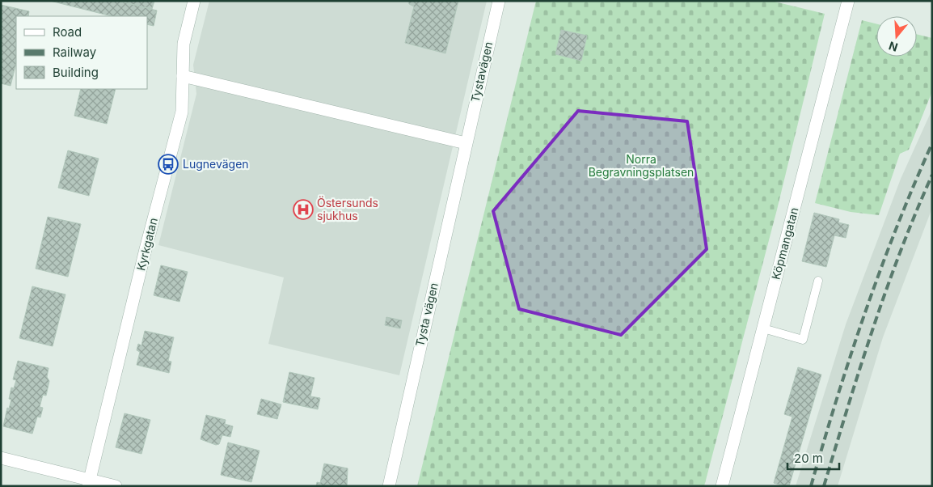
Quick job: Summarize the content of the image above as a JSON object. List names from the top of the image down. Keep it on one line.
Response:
{"streets":{"street":["Tystavägen","Köpmangatan","Kyrkgatan","Tysta vägen"]},"crossings":[["Tystavägen","Tysta vägen"]],"parks":["Norra Begravningsplatsen"],"places":{"bus stop":["Lugnevägen"],"hospital":["Östersunds sjukhus"]},"legend":["Road","Railway","Building"],"scale_bar":"20 m","north":"bottom"}
